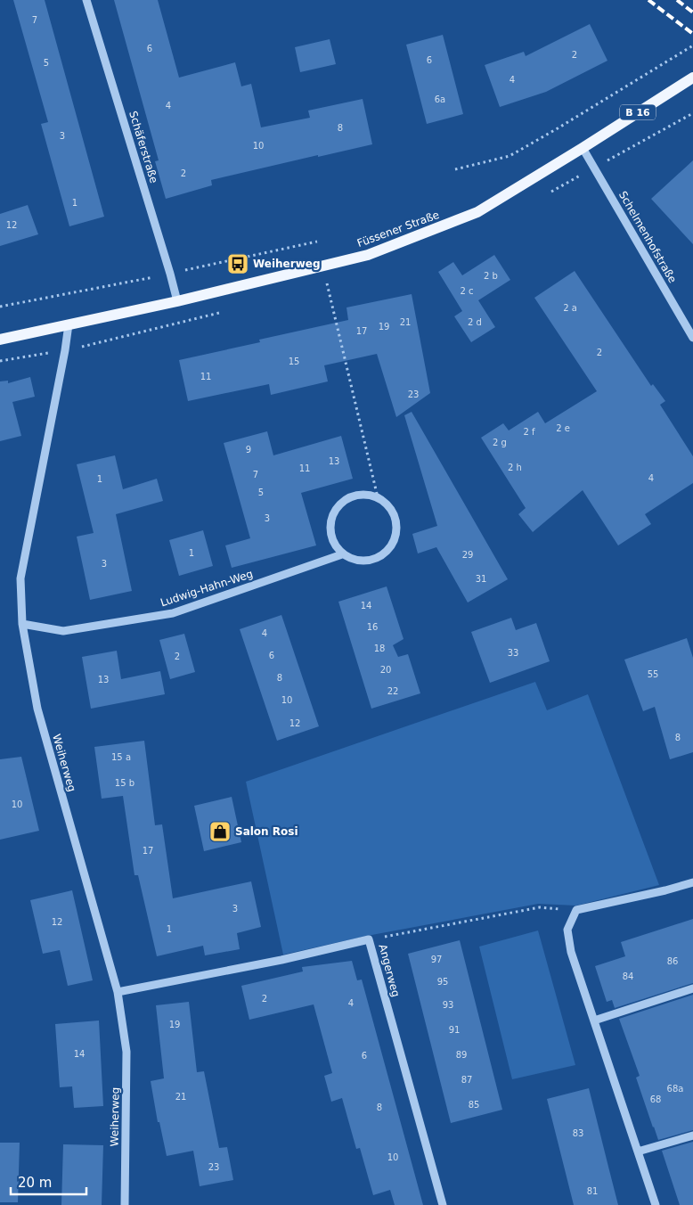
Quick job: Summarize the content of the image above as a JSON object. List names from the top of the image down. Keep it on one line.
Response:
{"streets":{"main road":["B 16","Füssener Straße"],"street":["Schäferstraße","Schelmenhofstraße","Ludwig-Hahn-Weg","Weiherweg","Angerweg"]},"crossings":[["Schäferstraße","Füssener Straße"],["Füssener Straße","Schelmenhofstraße"],["Füssener Straße","Weiherweg"],["Ludwig-Hahn-Weg","Weiherweg"],["Weiherweg","Angerweg"]],"places":{"bus stop":["Weiherweg"],"shop":["Salon Rosi"]},"house_numbers":["7","6","2","6","5","4","6a","4","8","3","10","2","1","12","2 b","2 c","2 a","21","2 d","19","17","2","15","11","23","2 e","2 f","2 g","9","13","2 h","11","7","4","1","5","3","1","29","3","31","14","16","4","18","33","6","2","20","55","8","13","22","10","12","8","15 a","15 b","10","17","3","12","1","97","86","84","95","2","4","93","19","91","14","89","6","87","68a","21","68","85","8","83","10","23","81"],"scale_bar":"20 m"}
